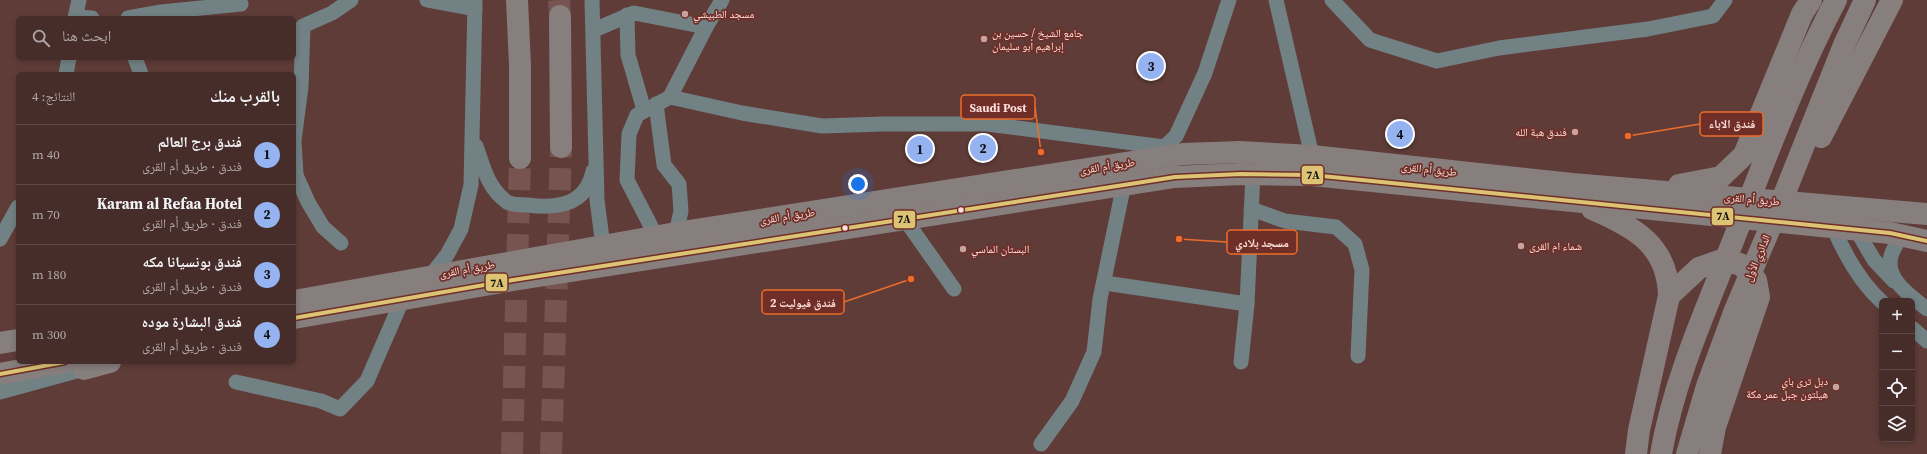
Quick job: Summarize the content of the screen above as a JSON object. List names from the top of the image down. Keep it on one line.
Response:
{"streets":{"highway":["طريق أم القرى","الدائري الأول"]},"places":["مسجد الطبيشي","جامع الشيخ / حسين بن إبراهيم أبو سليمان","فندق هبة الله","فندق الاباء","Saudi Post","مسجد بلادي","شماء ام القرى","البستان الماسي","فندق فيوليت 2","دبل ترى باي هيلتون جبل عمر مكة"],"lines":["transit line 7A"],"page":{"search":"ابحث هنا","pins":["3","4","2","1"],"heading":["بالقرب منك","النتائج: 4"],"list":[{"mark":"1","name":"فندق برج العالم","note":"فندق · طريق أم القرى","value":"40 m"},{"mark":"2","name":"Karam al Refaa Hotel","note":"فندق · طريق أم القرى","value":"70 m"},{"mark":"3","name":"فندق بونسيانا مكه","note":"فندق · طريق أم القرى","value":"180 m"},{"mark":"4","name":"فندق البشارة موده","note":"فندق · طريق أم القرى","value":"300 m"}],"map_buttons":["+","−"]}}
